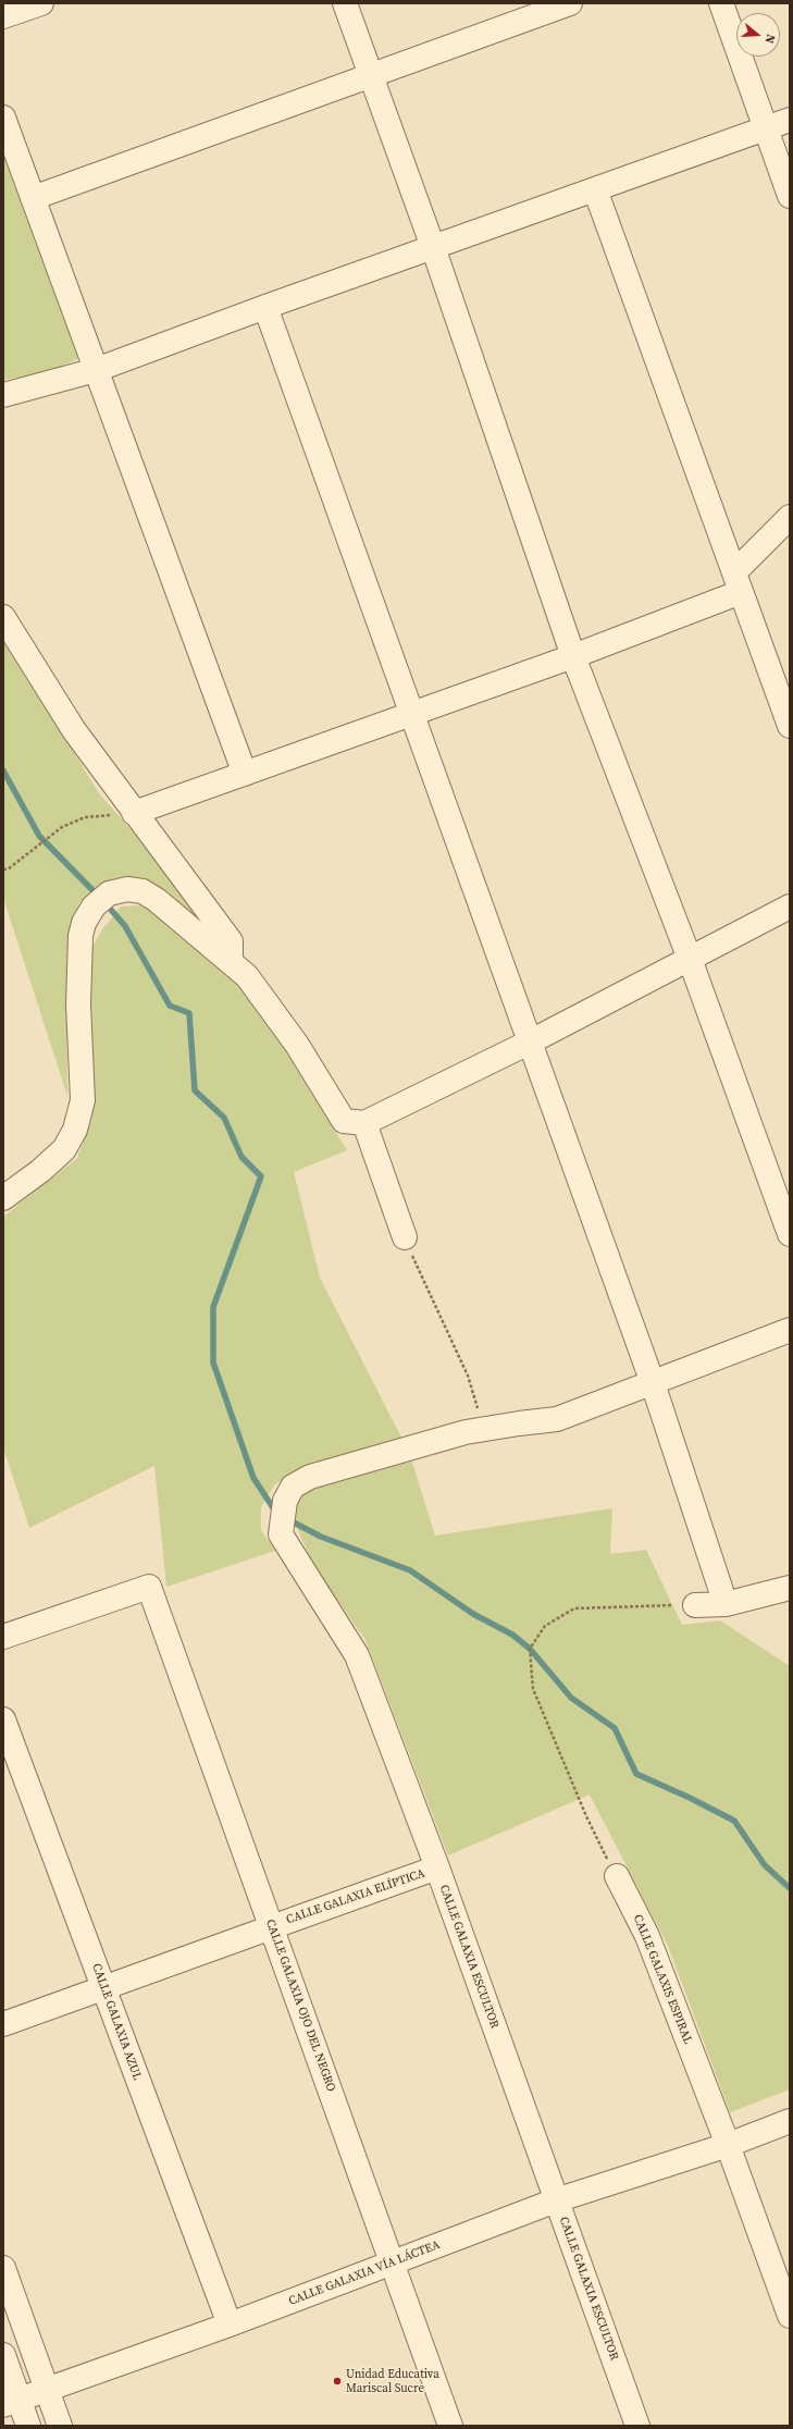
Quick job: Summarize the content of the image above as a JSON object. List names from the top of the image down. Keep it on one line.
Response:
{"streets":{"street":["CALLE GALAXIA ELÍPTICA","CALLE GALAXIA ESCULTOR","CALLE GALAXIS ESPIRAL","CALLE GALAXIA OJO DEL NEGRO","CALLE GALAXIA AZUL","CALLE GALAXIA VÍA LÁCTEA"]},"crossings":[["CALLE GALAXIA ELÍPTICA","CALLE GALAXIA ESCULTOR"],["CALLE GALAXIA ELÍPTICA","CALLE GALAXIA OJO DEL NEGRO"],["CALLE GALAXIA ELÍPTICA","CALLE GALAXIA AZUL"],["CALLE GALAXIA ESCULTOR","CALLE GALAXIA VÍA LÁCTEA"],["CALLE GALAXIS ESPIRAL","CALLE GALAXIA VÍA LÁCTEA"],["CALLE GALAXIA OJO DEL NEGRO","CALLE GALAXIA VÍA LÁCTEA"],["CALLE GALAXIA AZUL","CALLE GALAXIA VÍA LÁCTEA"]],"places":["Unidad Educativa Mariscal Sucre"],"north":"right"}
